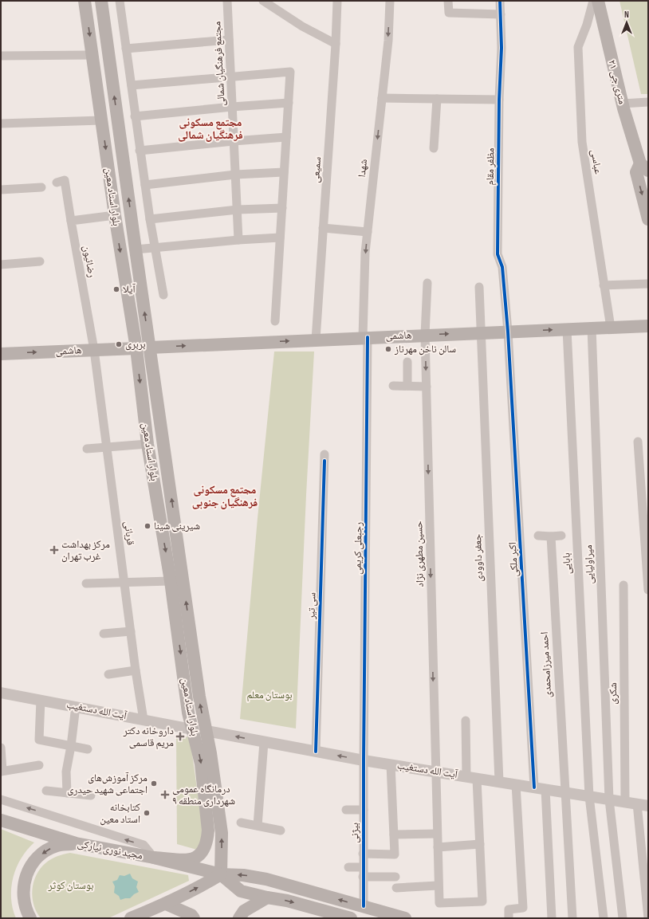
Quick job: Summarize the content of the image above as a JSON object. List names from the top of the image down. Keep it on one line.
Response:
{"streets":{"main road":["۲۱ متری جی","بلوار استاد معین","هاشمی","مجید نوری نیارکی"],"street":["مجتمع فرهنگیان شمالی","عباسی","مظفر مقام","شهدا","سمیعی","رضائیون","قربانی","رجبعلی کریمی","حسین مطهری نژاد","جعفر داوودی","اکبر ملکی","بابایی","میراولیایی","سی تیر","احمد میرزامحمدی","شکری","آیت الله دستغیب","بیژنی"]},"crossings":[["عباسی","هاشمی"],["مظفر مقام","هاشمی"],["مظفر مقام","اکبر ملکی"],["شهدا","هاشمی"],["شهدا","رجبعلی کریمی"],["سمیعی","هاشمی"],["بلوار استاد معین","هاشمی"],["بلوار استاد معین","آیت الله دستغیب"],["بلوار استاد معین","مجید نوری نیارکی"],["رضائیون","هاشمی"],["رضائیون","قربانی"],["هاشمی","قربانی"],["هاشمی","رجبعلی کریمی"],["هاشمی","حسین مطهری نژاد"],["هاشمی","جعفر داوودی"],["هاشمی","اکبر ملکی"],["هاشمی","بابایی"],["هاشمی","میراولیایی"],["قربانی","آیت الله دستغیب"],["رجبعلی کریمی","آیت الله دستغیب"],["رجبعلی کریمی","بیژنی"],["حسین مطهری نژاد","آیت الله دستغیب"],["جعفر داوودی","آیت الله دستغیب"],["اکبر ملکی","آیت الله دستغیب"],["بابایی","آیت الله دستغیب"],["میراولیایی","آیت الله دستغیب"],["سی تیر","آیت الله دستغیب"],["احمد میرزامحمدی","آیت الله دستغیب"],["شکری","آیت الله دستغیب"],["آیت الله دستغیب","بیژنی"],["بیژنی","مجید نوری نیارکی"]],"one_way":["شهدا","هاشمی","حسین مطهری نژاد"],"districts":["مجتمع مسکونی فرهنگیان شمالی","مجتمع مسکونی فرهنگیان جنوبی"],"parks":["بوستان معلم","بوستان کوثر"],"places":{"other":["آیلا","بربری","سالن ناخن مهرناز","شیرینی شینا","مرکز آموزش‌های اجتماعی شهید حیدری","کتابخانه استاد معین"],"health":["مرکز بهداشت غرب تهران","داروخانه دکتر مریم قاسمی","درمانگاه عمومی شهرداری منطقه ۹"]},"north":"top"}
